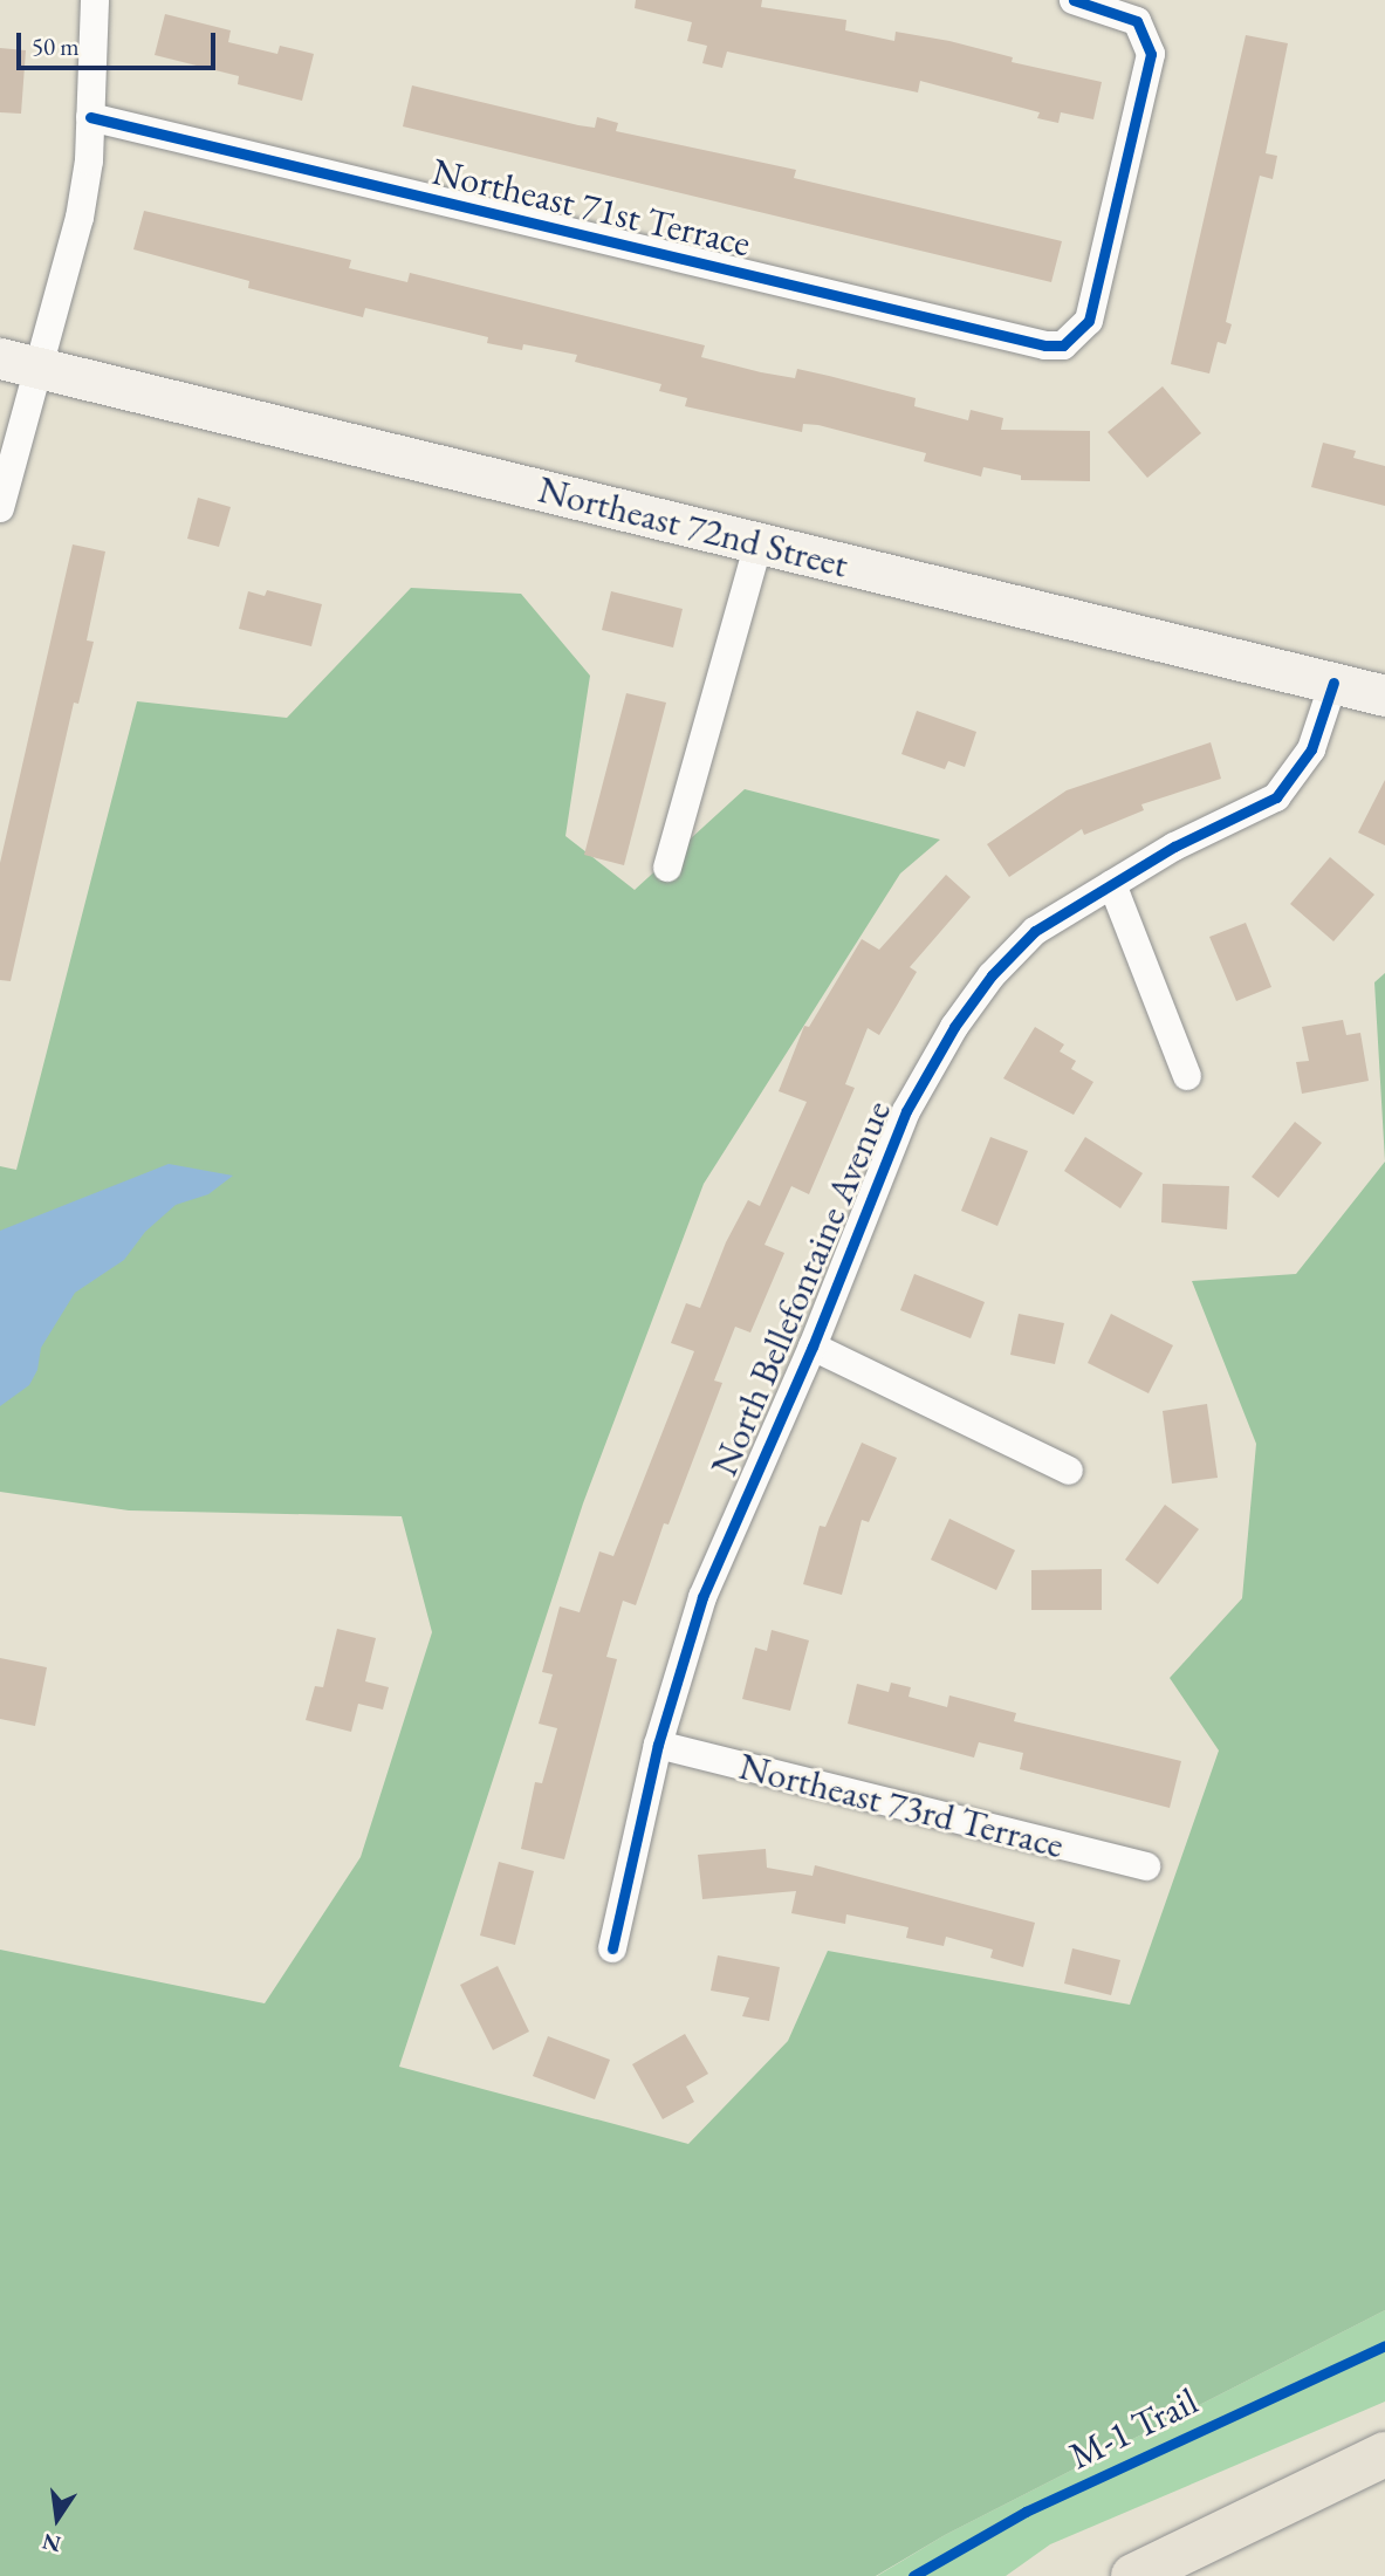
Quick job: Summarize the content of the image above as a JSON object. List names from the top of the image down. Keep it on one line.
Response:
{"streets":{"main road":["Northeast 72nd Street"],"street":["Northeast 71st Terrace","North Bellefontaine Avenue","Northeast 73rd Terrace"],"cycle path":["M-1 Trail"]},"crossings":[["Northeast 72nd Street","North Bellefontaine Avenue"],["North Bellefontaine Avenue","Northeast 73rd Terrace"]],"scale_bar":"50 m","north":"bottom"}
